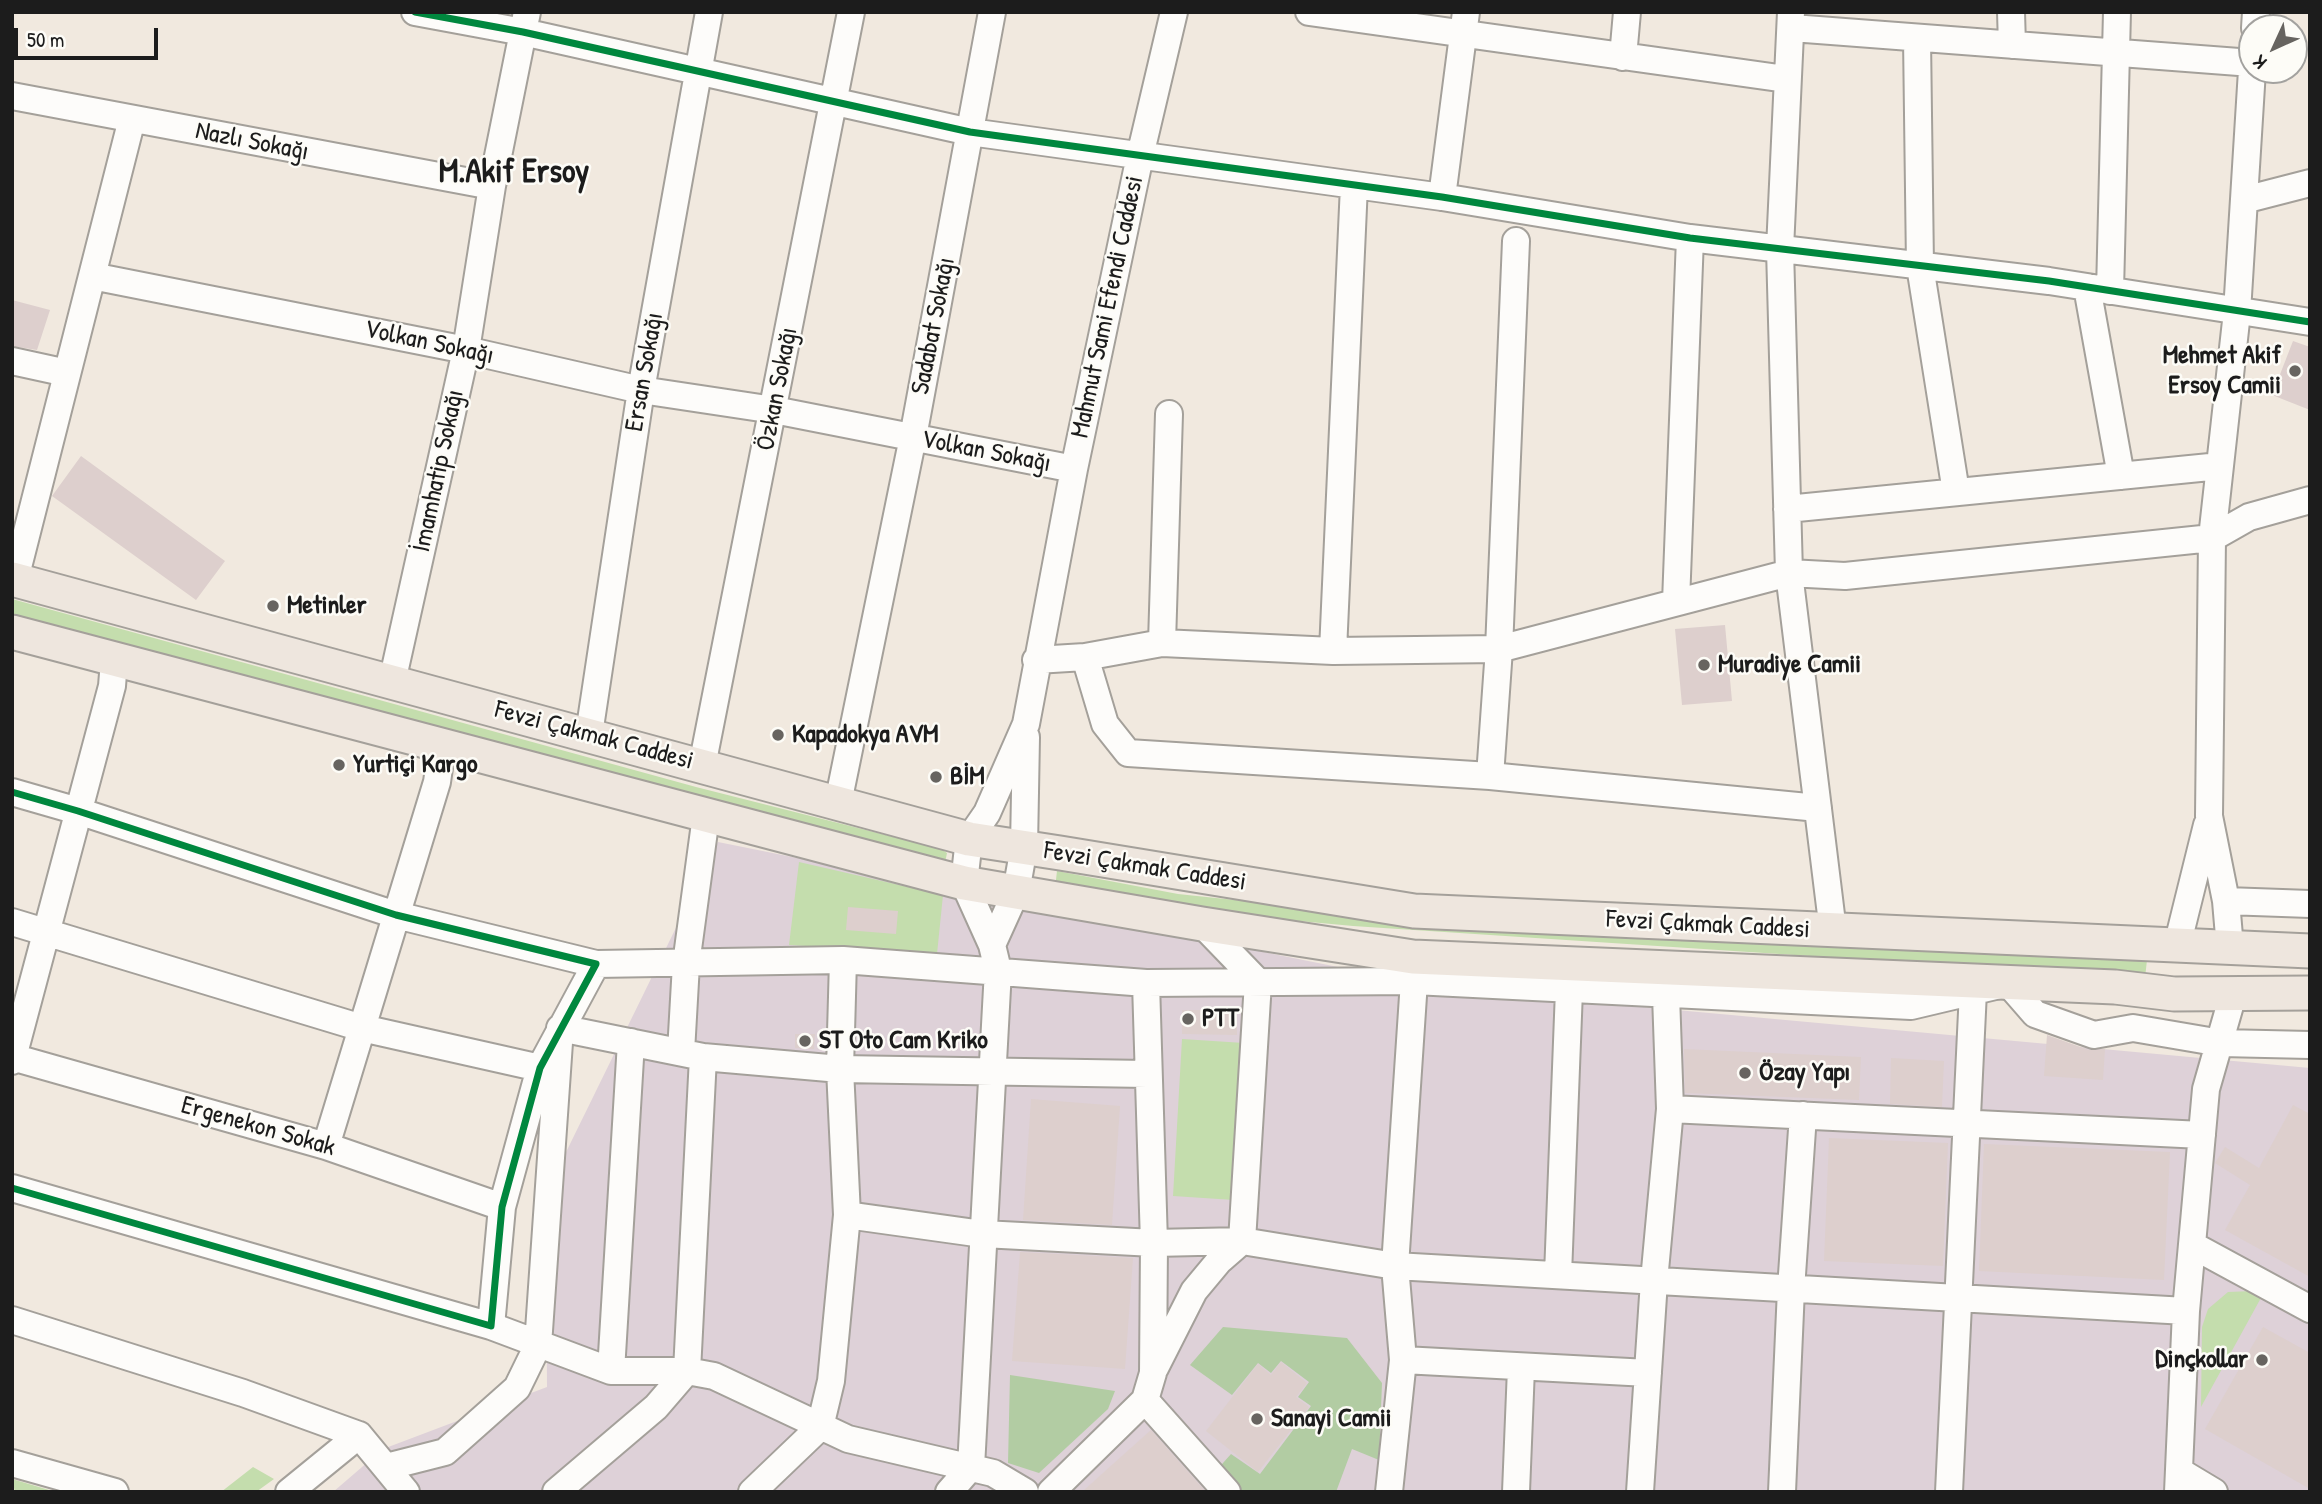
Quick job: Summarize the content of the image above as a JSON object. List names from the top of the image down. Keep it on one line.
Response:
{"streets":{"main road":["Fevzi Çakmak Caddesi"],"street":["Nazlı Sokağı","Mahmut Sami Efendi Caddesi","Sadabat Sokağı","Volkan Sokağı","Ersan Sokağı","Özkan Sokağı","İmamhatip Sokağı","Ergenekon Sokak"]},"crossings":[["Nazlı Sokağı","İmamhatip Sokağı"],["Mahmut Sami Efendi Caddesi","Volkan Sokağı"],["Mahmut Sami Efendi Caddesi","Fevzi Çakmak Caddesi"],["Sadabat Sokağı","Volkan Sokağı"],["Sadabat Sokağı","Fevzi Çakmak Caddesi"],["Volkan Sokağı","Ersan Sokağı"],["Volkan Sokağı","Özkan Sokağı"],["Volkan Sokağı","İmamhatip Sokağı"],["Ersan Sokağı","Fevzi Çakmak Caddesi"],["Özkan Sokağı","Fevzi Çakmak Caddesi"],["İmamhatip Sokağı","Fevzi Çakmak Caddesi"]],"districts":["M.Akif Ersoy"],"places":["Mehmet Akif Ersoy Camii","Metinler","Muradiye Camii","Kapadokya AVM","Yurtiçi Kargo","BİM","PTT","ST Oto Cam Kriko","Özay Yapı","Dinçkollar","Sanayi Camii"],"scale_bar":"50 m","north":"bottom left"}
